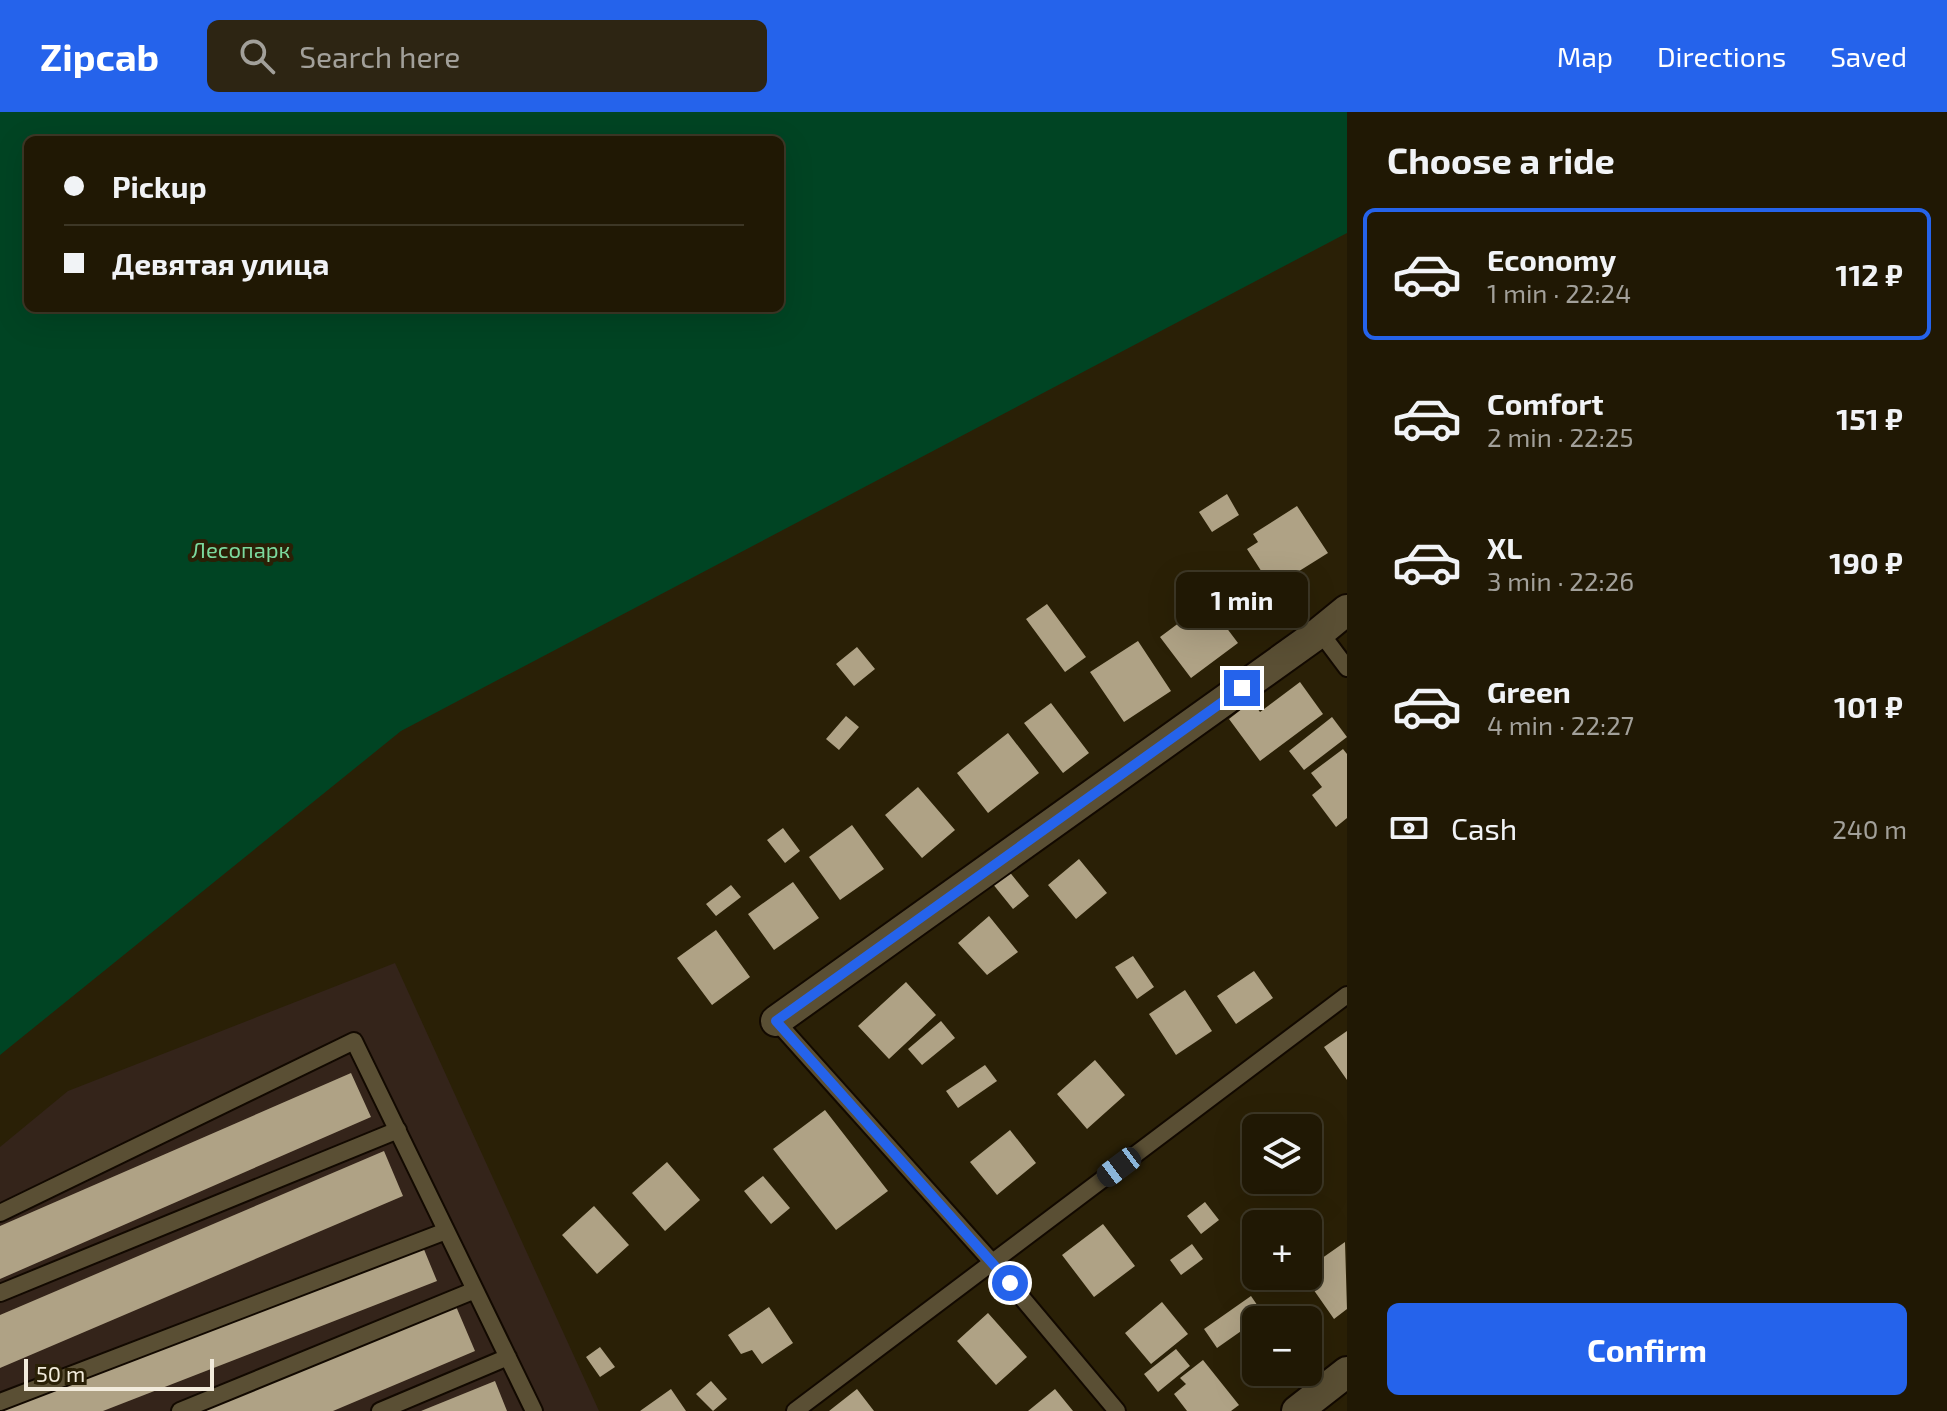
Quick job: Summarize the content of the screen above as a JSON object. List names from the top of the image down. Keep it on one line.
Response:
{"parks":["Лесопарк"],"scale_bar":"50 m","page":{"header":"Zipcab","search":"Search here","nav":["Map","Directions","Saved"],"heading":"Choose a ride","banner":["Pickup","Девятая улица"],"list":[{"name":"Economy","note":"1 min · 22:24","value":"112 ₽"},{"name":"Comfort","note":"2 min · 22:25","value":"151 ₽"},{"name":"XL","note":"3 min · 22:26","value":"190 ₽"},{"name":"Green","note":"4 min · 22:27","value":"101 ₽"}],"bubble":"1 min","pay":["Cash","240 m"],"map_buttons":["+","−"],"buttons":"Confirm","scale":"50 m"}}
